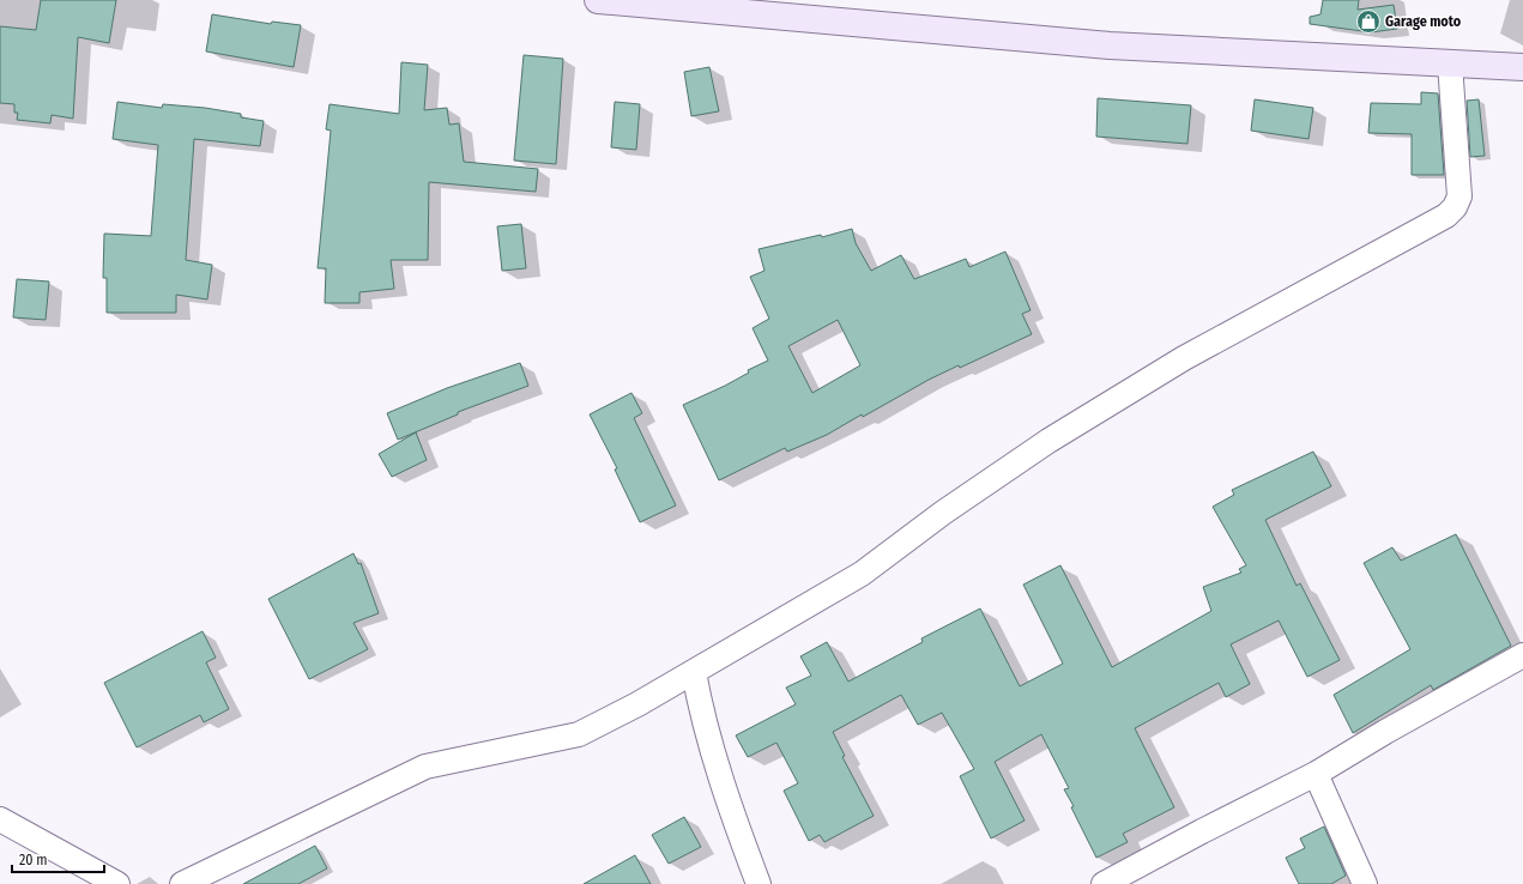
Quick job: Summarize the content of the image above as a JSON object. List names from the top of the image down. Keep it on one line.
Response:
{"places":{"shop":["Garage moto"]},"scale_bar":"20 m"}
